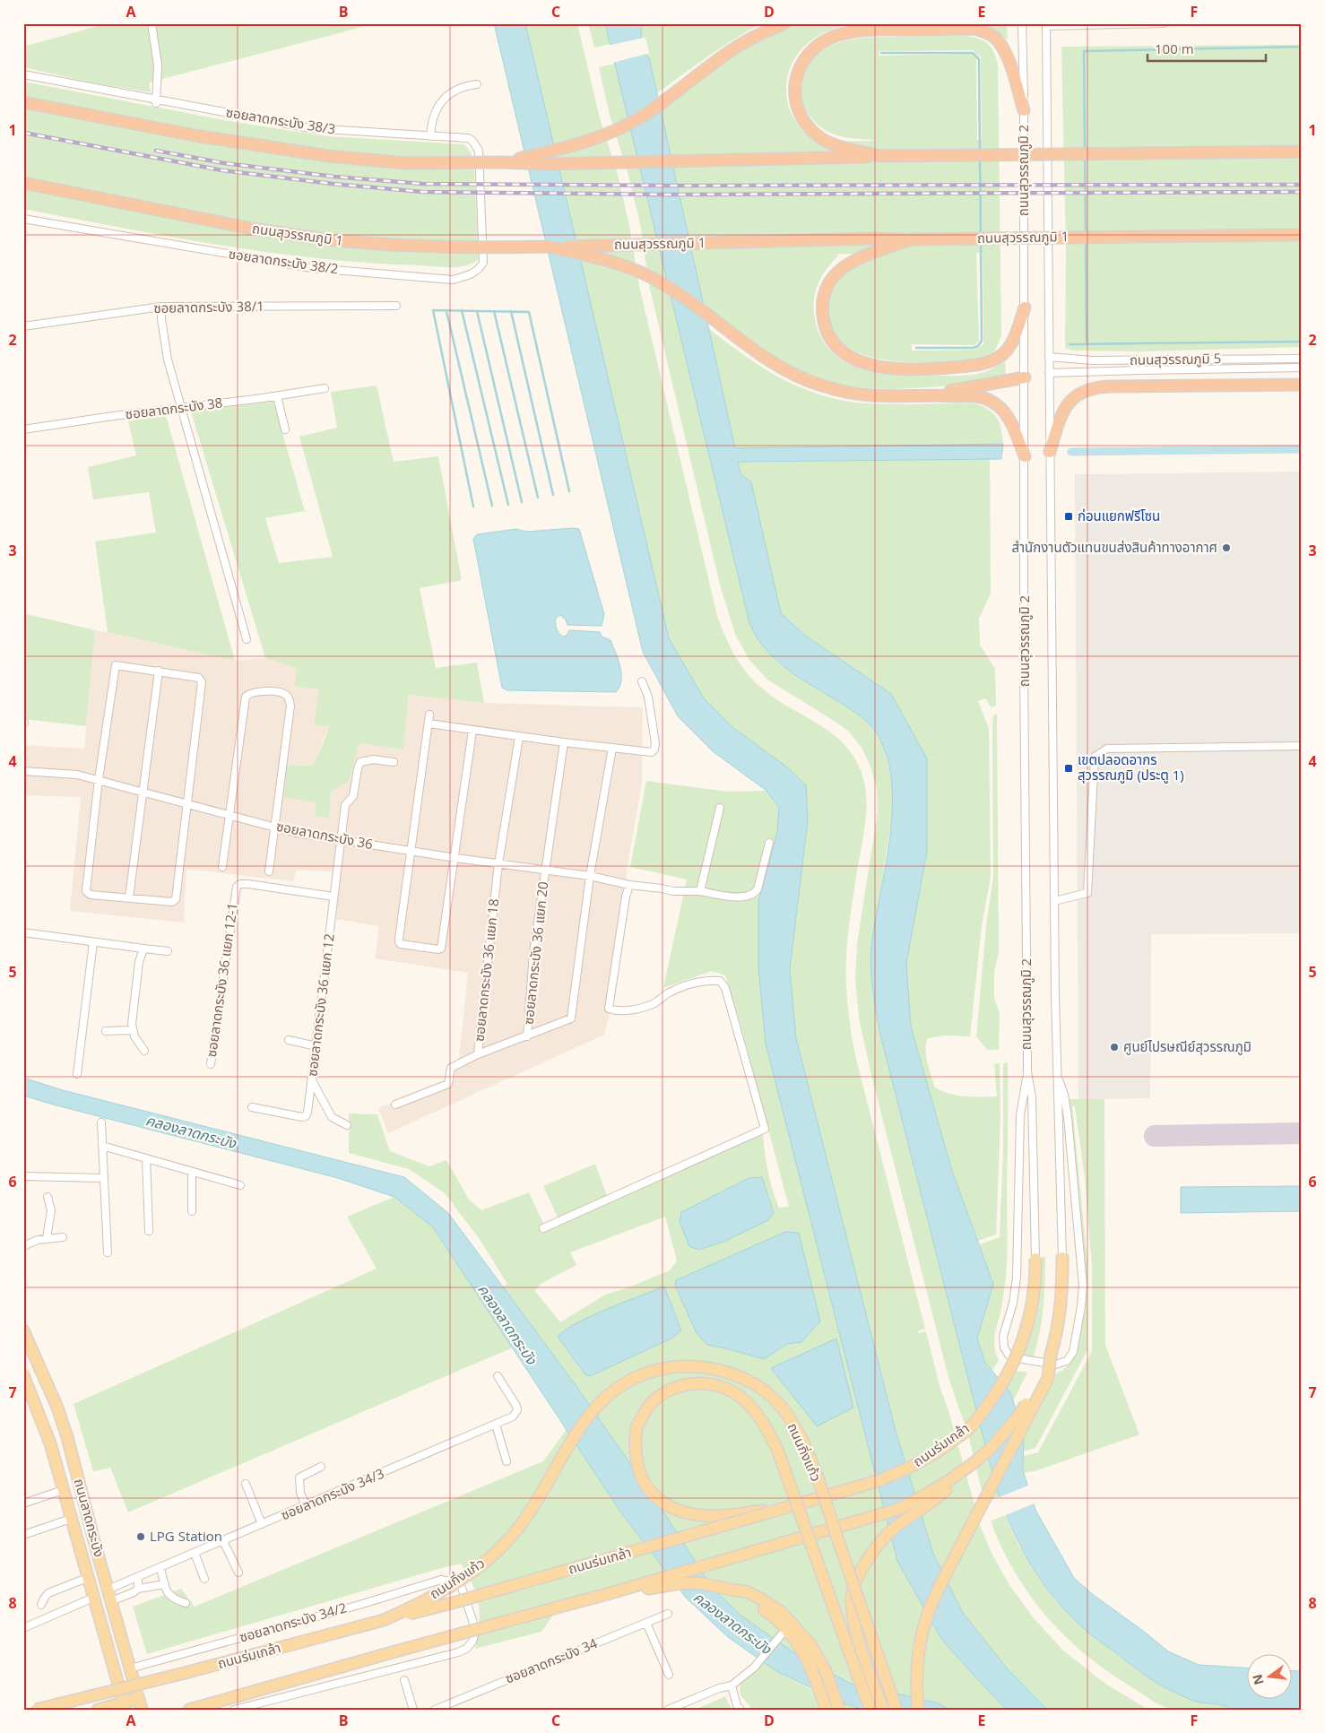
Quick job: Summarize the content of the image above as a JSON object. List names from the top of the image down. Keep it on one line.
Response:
{"streets":{"highway":["ถนนสุวรรณภูมิ 1"],"main road":["ถนนร่มเกล้า","ถนนกิ่งแก้ว","ถนนลาดกระบัง"],"street":["ซอยลาดกระบัง 38/3","ถนนสุวรรณภูมิ 2","ซอยลาดกระบัง 38/2","ซอยลาดกระบัง 38/1","ถนนสุวรรณภูมิ 5","ซอยลาดกระบัง 38","ซอยลาดกระบัง 36","ซอยลาดกระบัง 36 แยก 20","ซอยลาดกระบัง 36 แยก 18","ซอยลาดกระบัง 36 แยก 12-1","ซอยลาดกระบัง 36 แยก 12","ซอยลาดกระบัง 34/3","ซอยลาดกระบัง 34/2","ซอยลาดกระบัง 34"]},"crossings":[["ซอยลาดกระบัง 38/3","ซอยลาดกระบัง 38/2"],["ถนนสุวรรณภูมิ 2","ถนนสุวรรณภูมิ 5"],["ถนนสุวรรณภูมิ 2","ถนนร่มเกล้า"],["ซอยลาดกระบัง 36","ซอยลาดกระบัง 36 แยก 20"],["ซอยลาดกระบัง 36","ซอยลาดกระบัง 36 แยก 18"],["ซอยลาดกระบัง 36","ซอยลาดกระบัง 36 แยก 12"],["ซอยลาดกระบัง 36 แยก 12-1","ซอยลาดกระบัง 36 แยก 12"],["ถนนร่มเกล้า","ถนนกิ่งแก้ว"],["ซอยลาดกระบัง 34/3","ถนนลาดกระบัง"],["ถนนลาดกระบัง","ซอยลาดกระบัง 34/2"]],"water":["คลองลาดกระบัง"],"places":{"transit":["ก่อนแยกฟรีโซน","เขตปลอดอากร สุวรรณภูมิ (ประตู 1)"],"other":["สำนักงานตัวแทนขนส่งสินค้าทางอากาศ","ศูนย์ไปรษณีย์สุวรรณภูมิ","LPG Station"]},"scale_bar":"100 m","north":"left","grid":{"columns":["A","B","C","D","E","F"],"rows":["1","2","3","4","5","6","7","8"]}}
